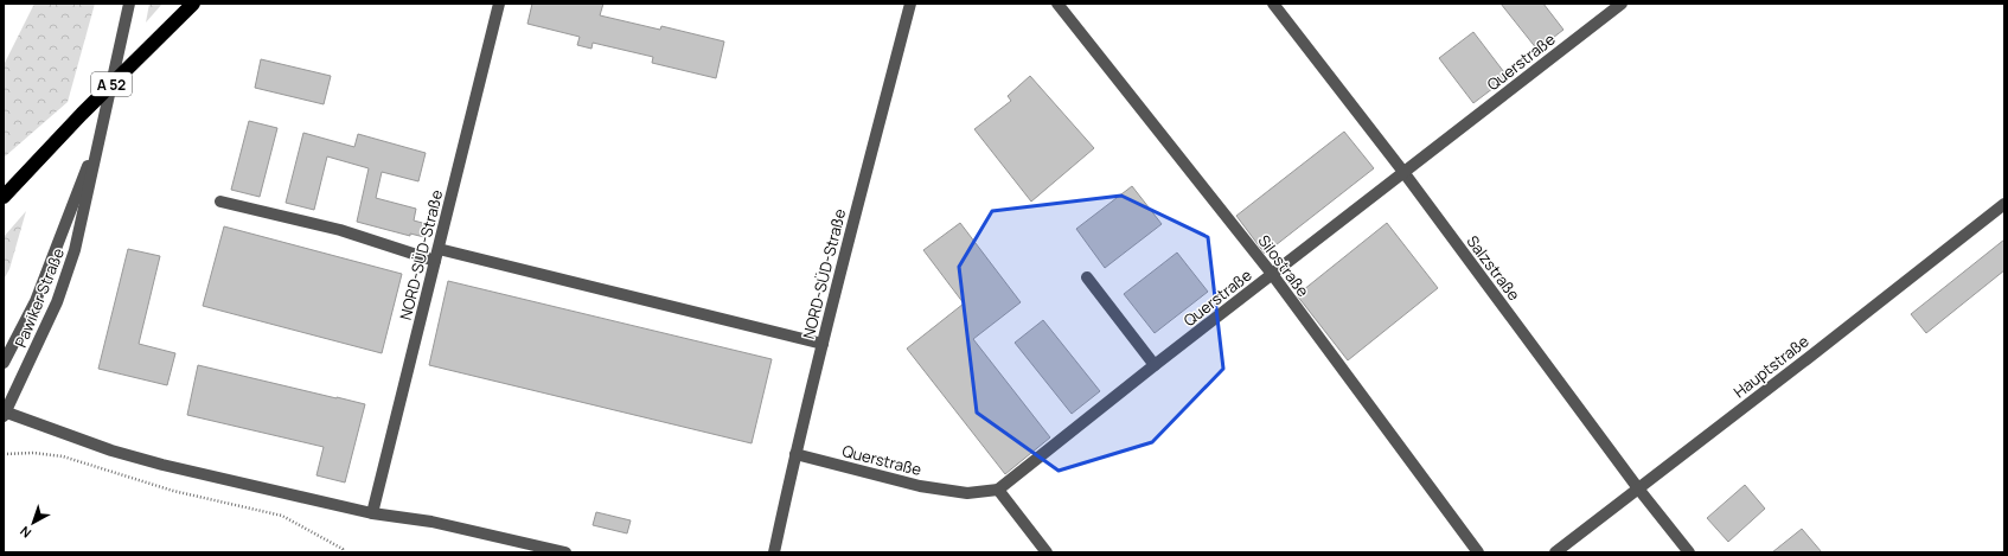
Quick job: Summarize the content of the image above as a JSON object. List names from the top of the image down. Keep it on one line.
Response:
{"streets":{"highway":["A 52"],"street":["Querstraße","NORD-SÜD-Straße","Silostraße","Salzstraße","Pawiker Straße","Hauptstraße"]},"crossings":[["Querstraße","NORD-SÜD-Straße"],["Querstraße","Silostraße"],["Querstraße","Salzstraße"],["Salzstraße","Hauptstraße"]],"north":"bottom left"}
